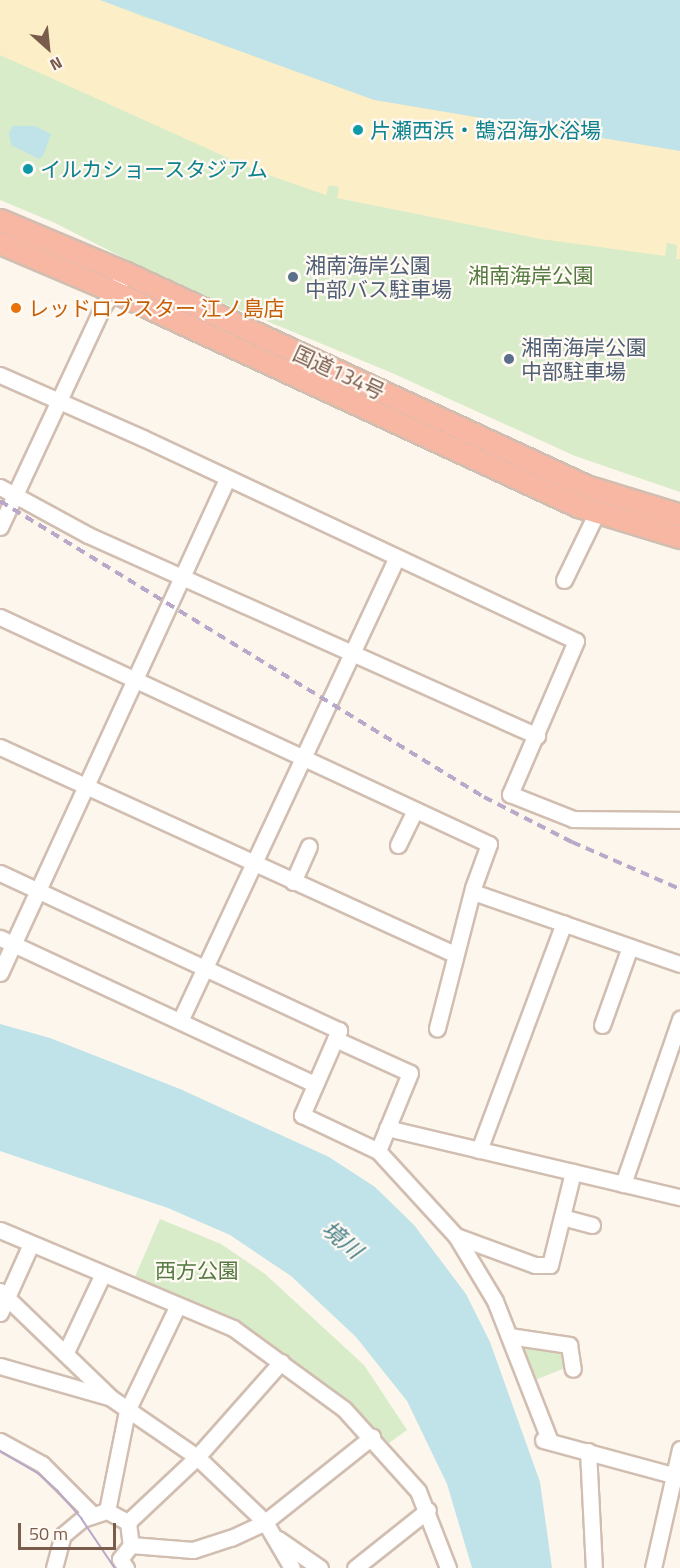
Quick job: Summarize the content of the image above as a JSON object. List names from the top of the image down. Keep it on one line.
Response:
{"streets":{"highway":["国道134号"]},"water":["境川"],"parks":["湘南海岸公園","西方公園"],"places":["片瀬西浜・鵠沼海水浴場","イルカショースタジアム","湘南海岸公園 中部バス駐車場","レッドロブスター 江ノ島店","湘南海岸公園 中部駐車場"],"scale_bar":"50 m","north":"bottom right"}
